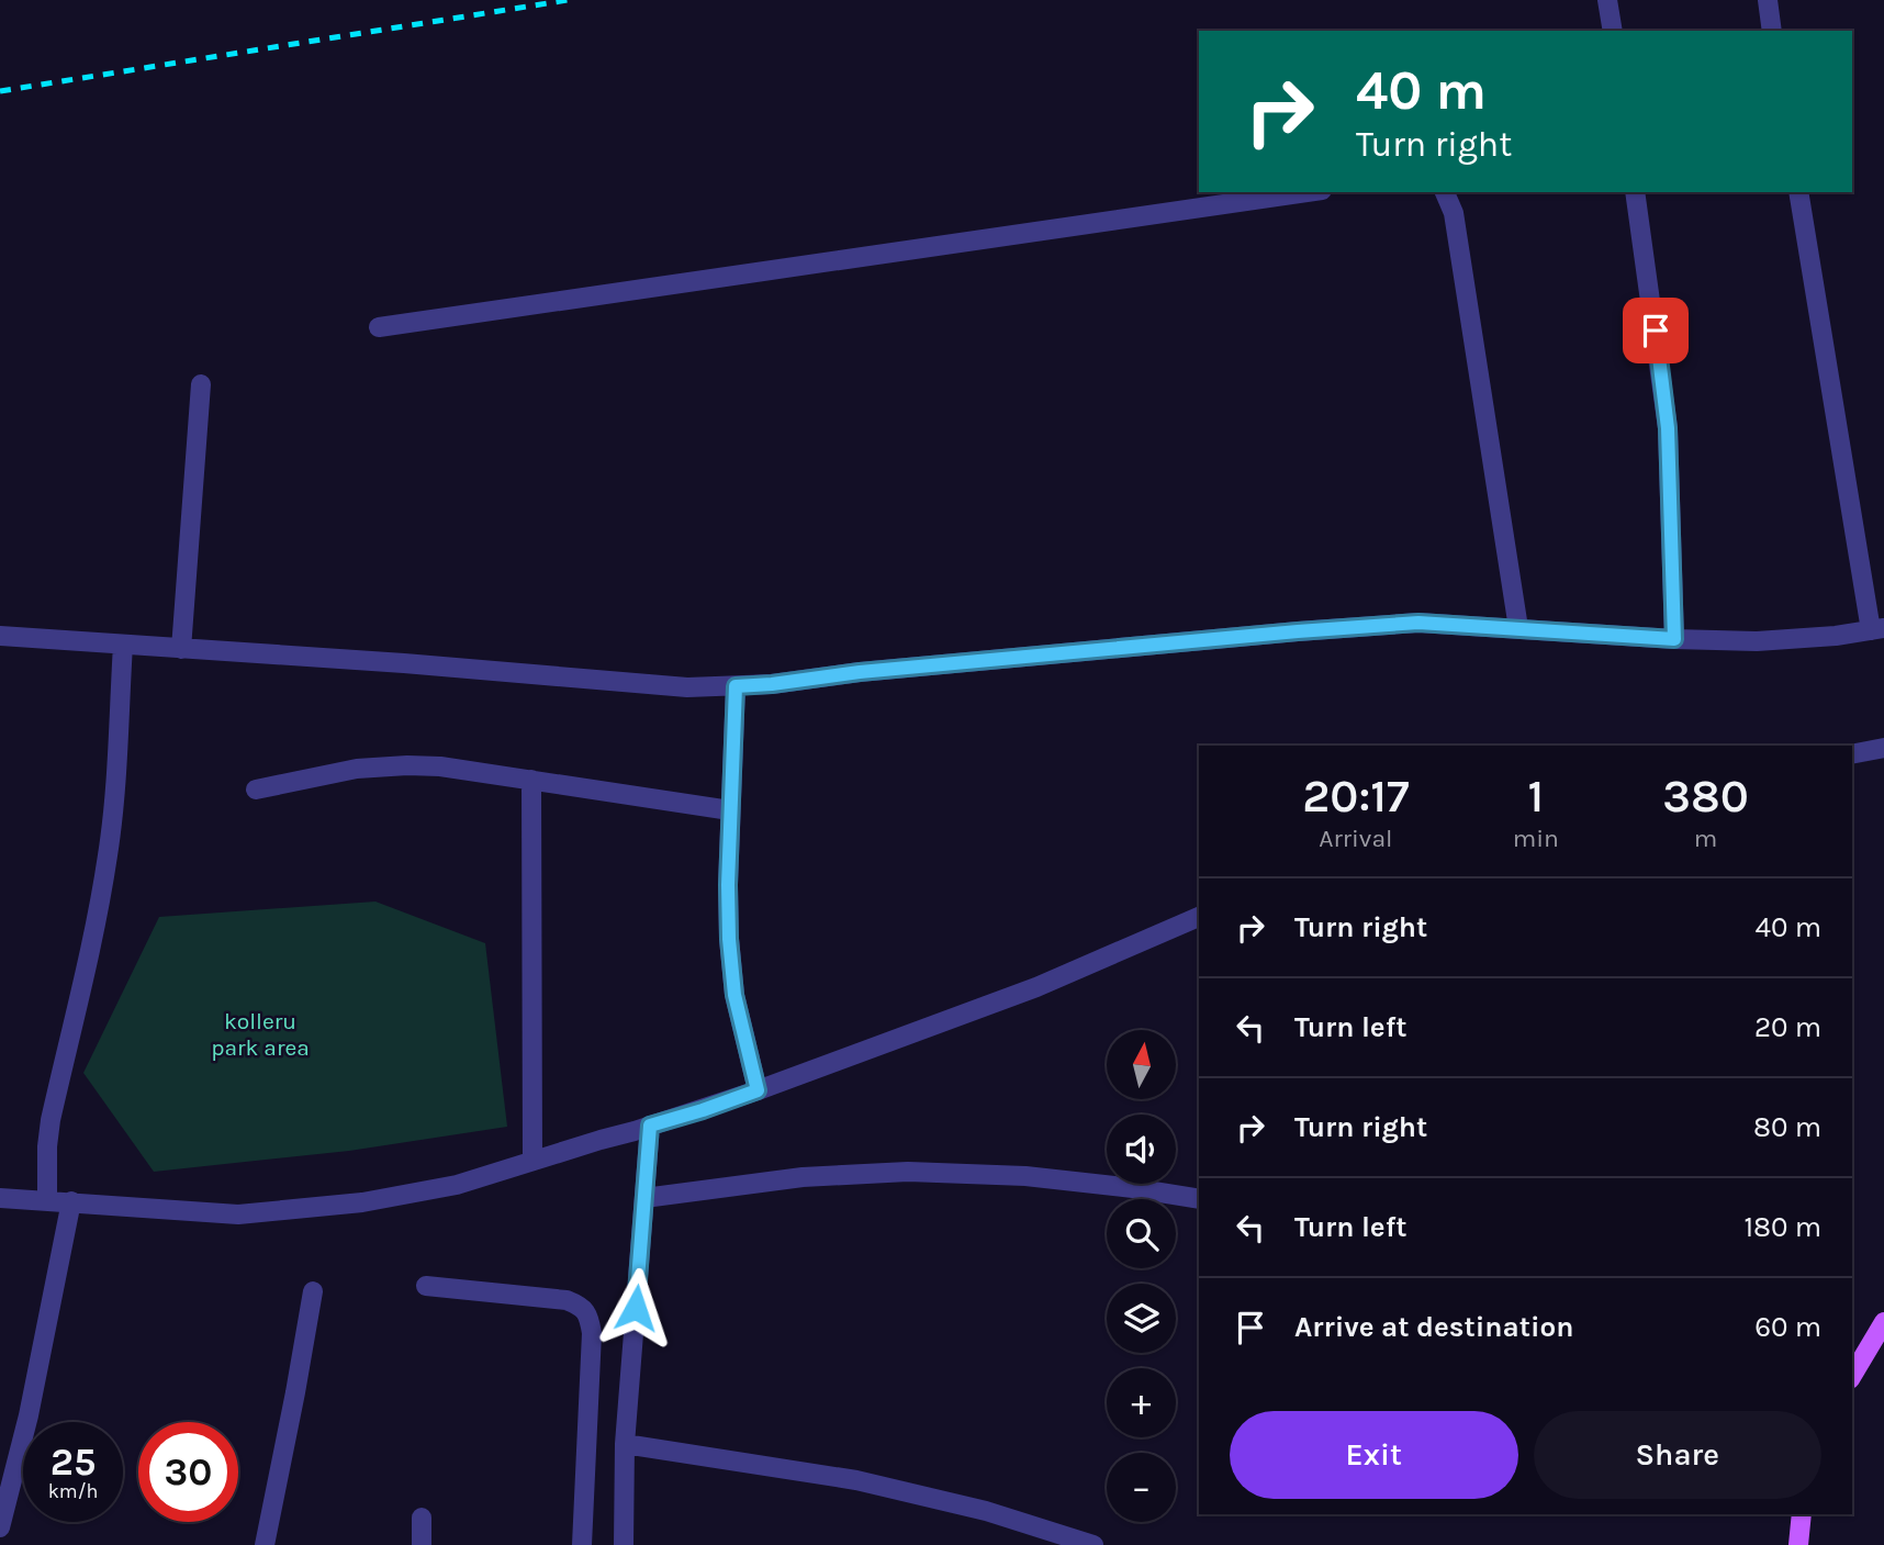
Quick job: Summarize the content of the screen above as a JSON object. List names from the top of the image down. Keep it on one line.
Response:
{"parks":["kolleru park area"],"north":"top","page":{"turn":["40 m","Turn right"],"eta":["20:17","Arrival","1","min","380","m"],"list":[{"name":"Turn right","value":"40 m"},{"name":"Turn left","value":"20 m"},{"name":"Turn right","value":"80 m"},{"name":"Turn left","value":"180 m"},{"name":"Arrive at destination","value":"60 m"}],"map_buttons":["+","−"],"buttons":["Exit","Share"],"speed":"25 km/h","limit":"30"}}
